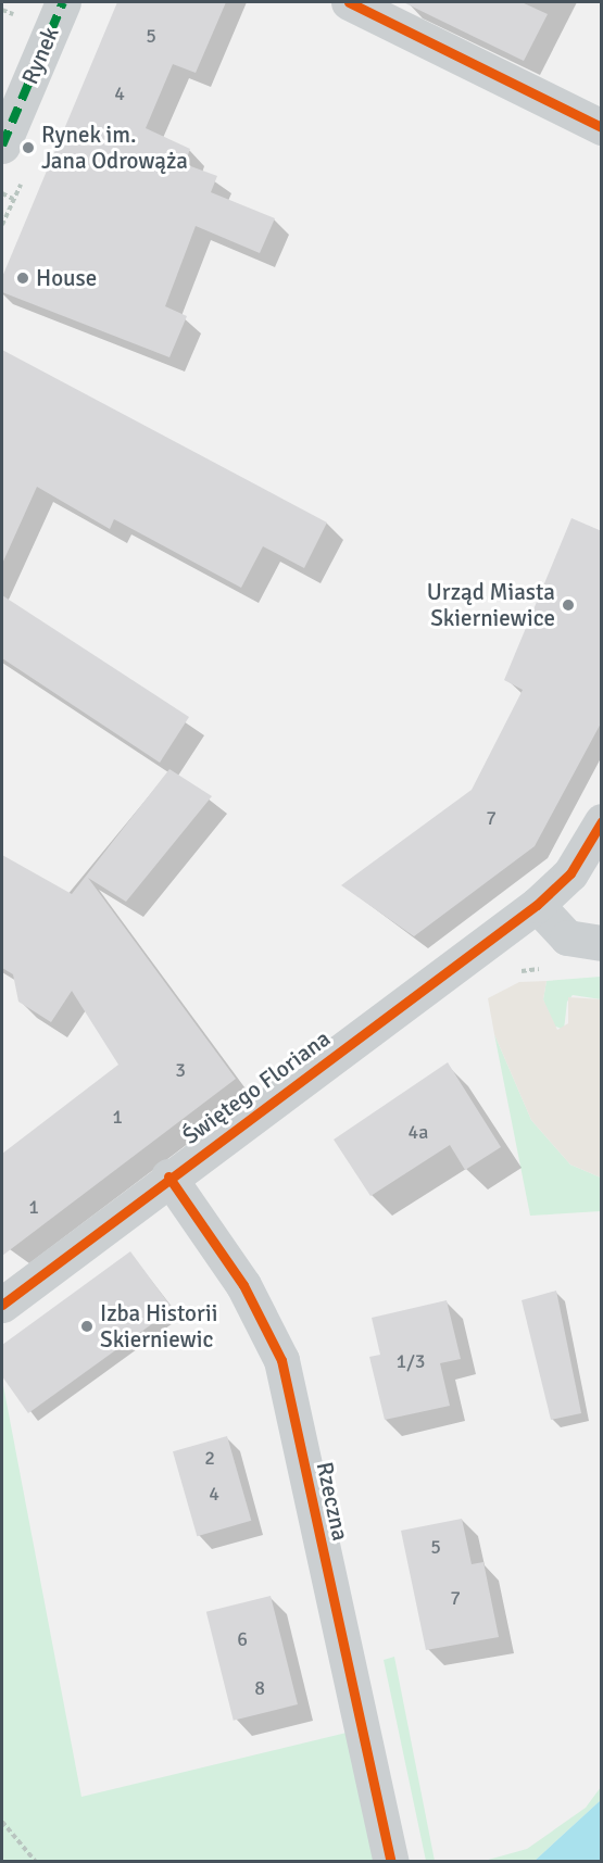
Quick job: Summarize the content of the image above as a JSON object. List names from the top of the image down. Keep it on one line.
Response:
{"streets":{"street":["Rynek","Świętego Floriana","Rzeczna"]},"crossings":[["Świętego Floriana","Rzeczna"]],"places":["Rynek im. Jana Odrowąża","House","Urząd Miasta Skierniewice","Izba Historii Skierniewic"],"house_numbers":["5","4","7","3","1","4a","1","1/3","2","4","5","7","6","8"]}
